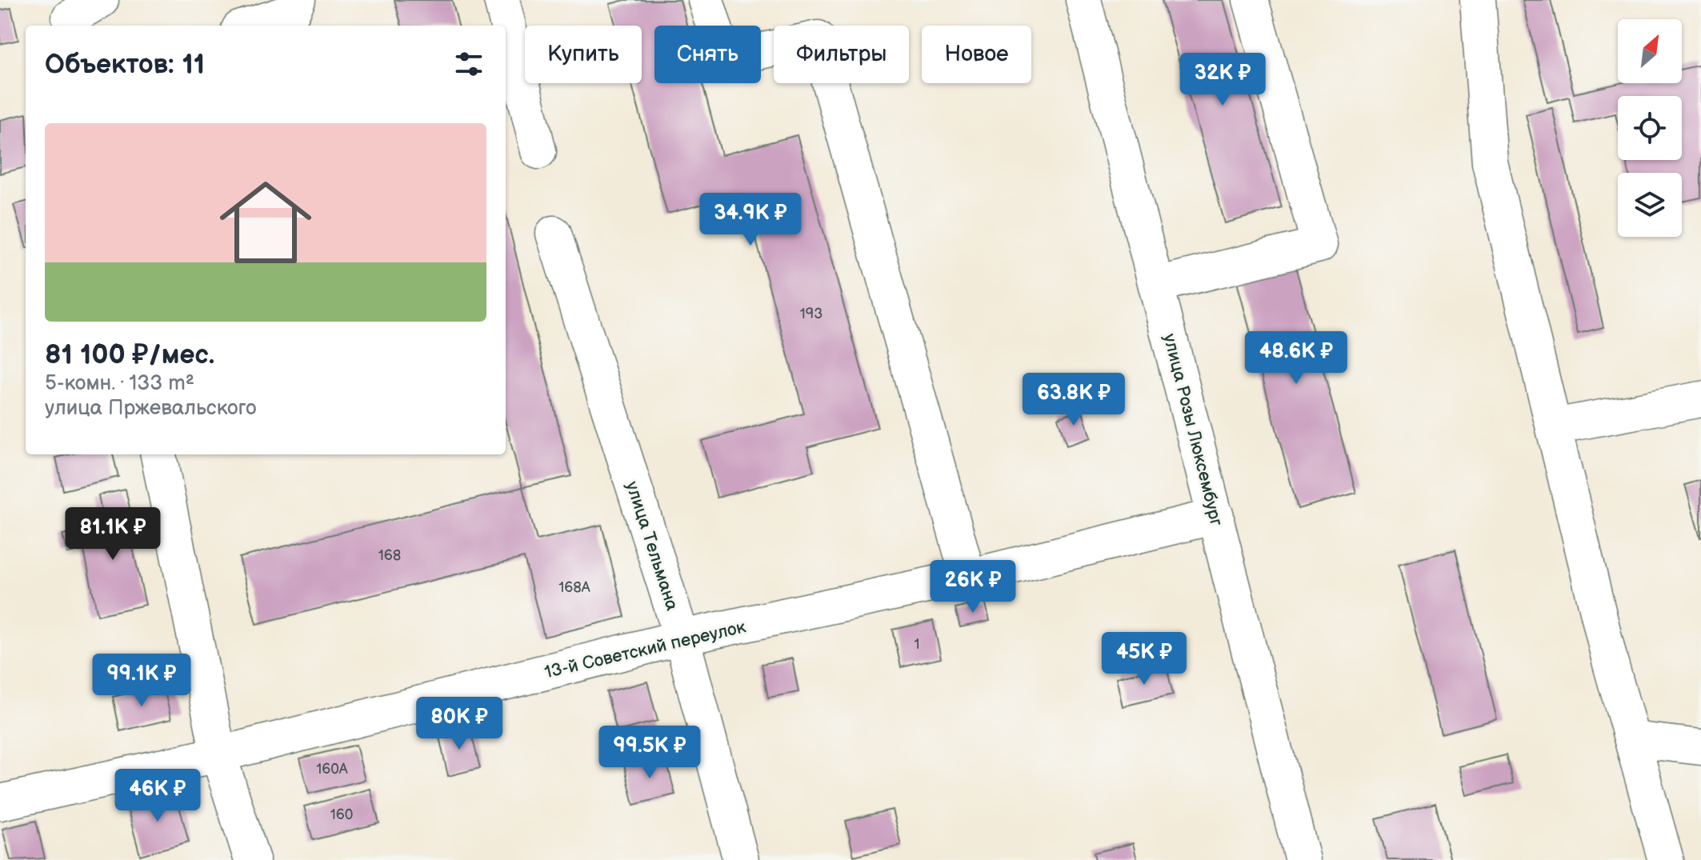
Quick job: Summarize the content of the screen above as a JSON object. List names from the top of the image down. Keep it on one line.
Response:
{"streets":{"street":["улица Розы Люксембург","улица Тельмана","13-й Советский переулок"]},"crossings":[["улица Розы Люксембург","13-й Советский переулок"],["улица Тельмана","13-й Советский переулок"]],"house_numbers":["193","168","168А","1","160А","160"],"north":"top right","page":{"chip":["Купить","Снять","Фильтры","Новое"],"heading":"Объектов: 11","price":["32K ₽","34.9K ₽","48.6K ₽","63.8K ₽","81.1K ₽","26K ₽","45K ₽","99.1K ₽","80K ₽","99.5K ₽","46K ₽"],"list":[{"name":"81 100 ₽/мес.","note":"5-комн. · 133 m² · улица Пржевальского"}]}}
